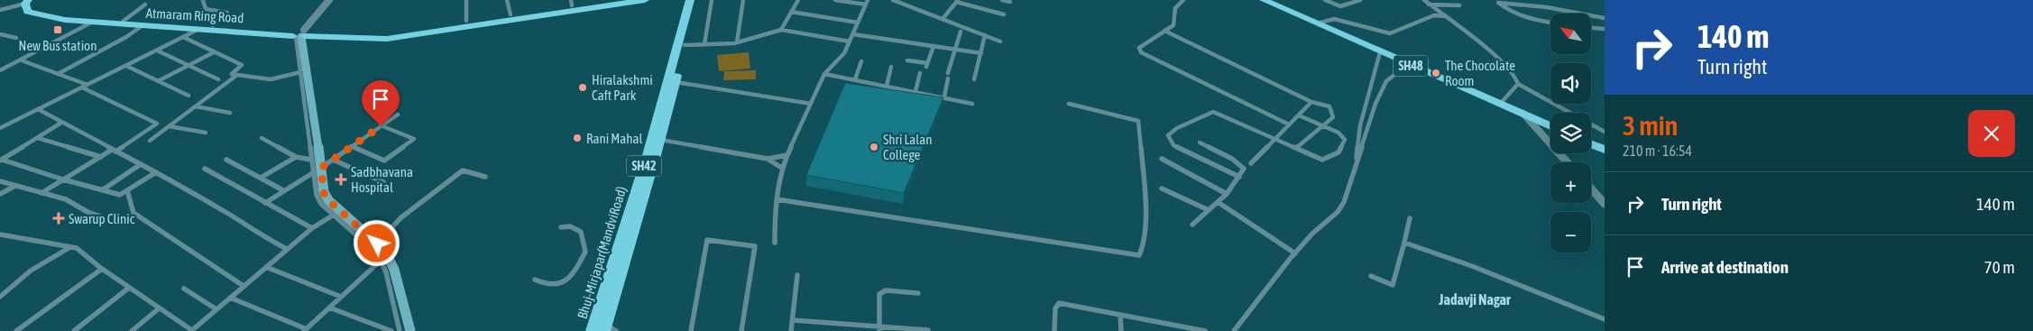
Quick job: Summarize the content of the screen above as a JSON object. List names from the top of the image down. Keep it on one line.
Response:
{"streets":{"main road":["Atmaram Ring Road","SH48","SH42","Bhuj-Mirjapar(MandviRoad)"]},"districts":["Jadavji Nagar"],"places":{"transit":["New Bus station"],"other":["The Chocolate Room","Hiralakshmi Caft Park","Rani Mahal","Shri Lalan College"],"health":["Sadbhavana Hospital","Swarup Clinic"]},"north":"top left","page":{"turn":["140 m","Turn right"],"map_buttons":["+","−"],"heading":["3 min","210 m · 16:54"],"list":[{"name":"Turn right","value":"140 m"},{"name":"Arrive at destination","value":"70 m"}]}}
